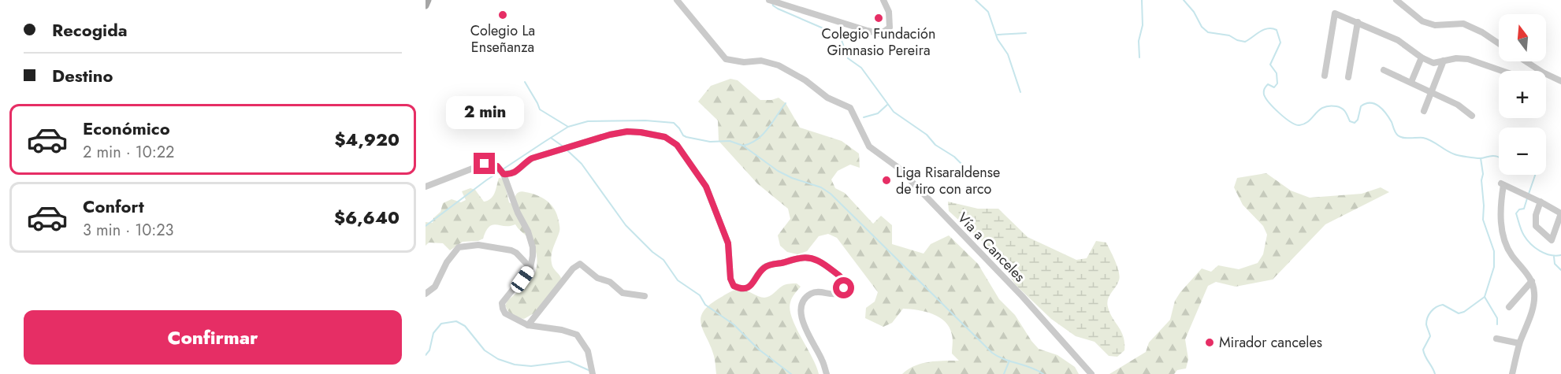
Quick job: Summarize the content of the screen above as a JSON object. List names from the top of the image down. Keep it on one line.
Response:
{"streets":{"street":["Vía a Canceles"]},"places":["Colegio La Enseñanza","Colegio Fundación Gimnasio Pereira","Liga Risaraldense de tiro con arco","Mirador canceles"],"north":"top","page":{"banner":["Recogida","Destino"],"map_buttons":["+","−"],"bubble":"2 min","list":[{"name":"Económico","note":"2 min · 10:22","value":"$4,920"},{"name":"Confort","note":"3 min · 10:23","value":"$6,640"}],"buttons":"Confirmar"}}
